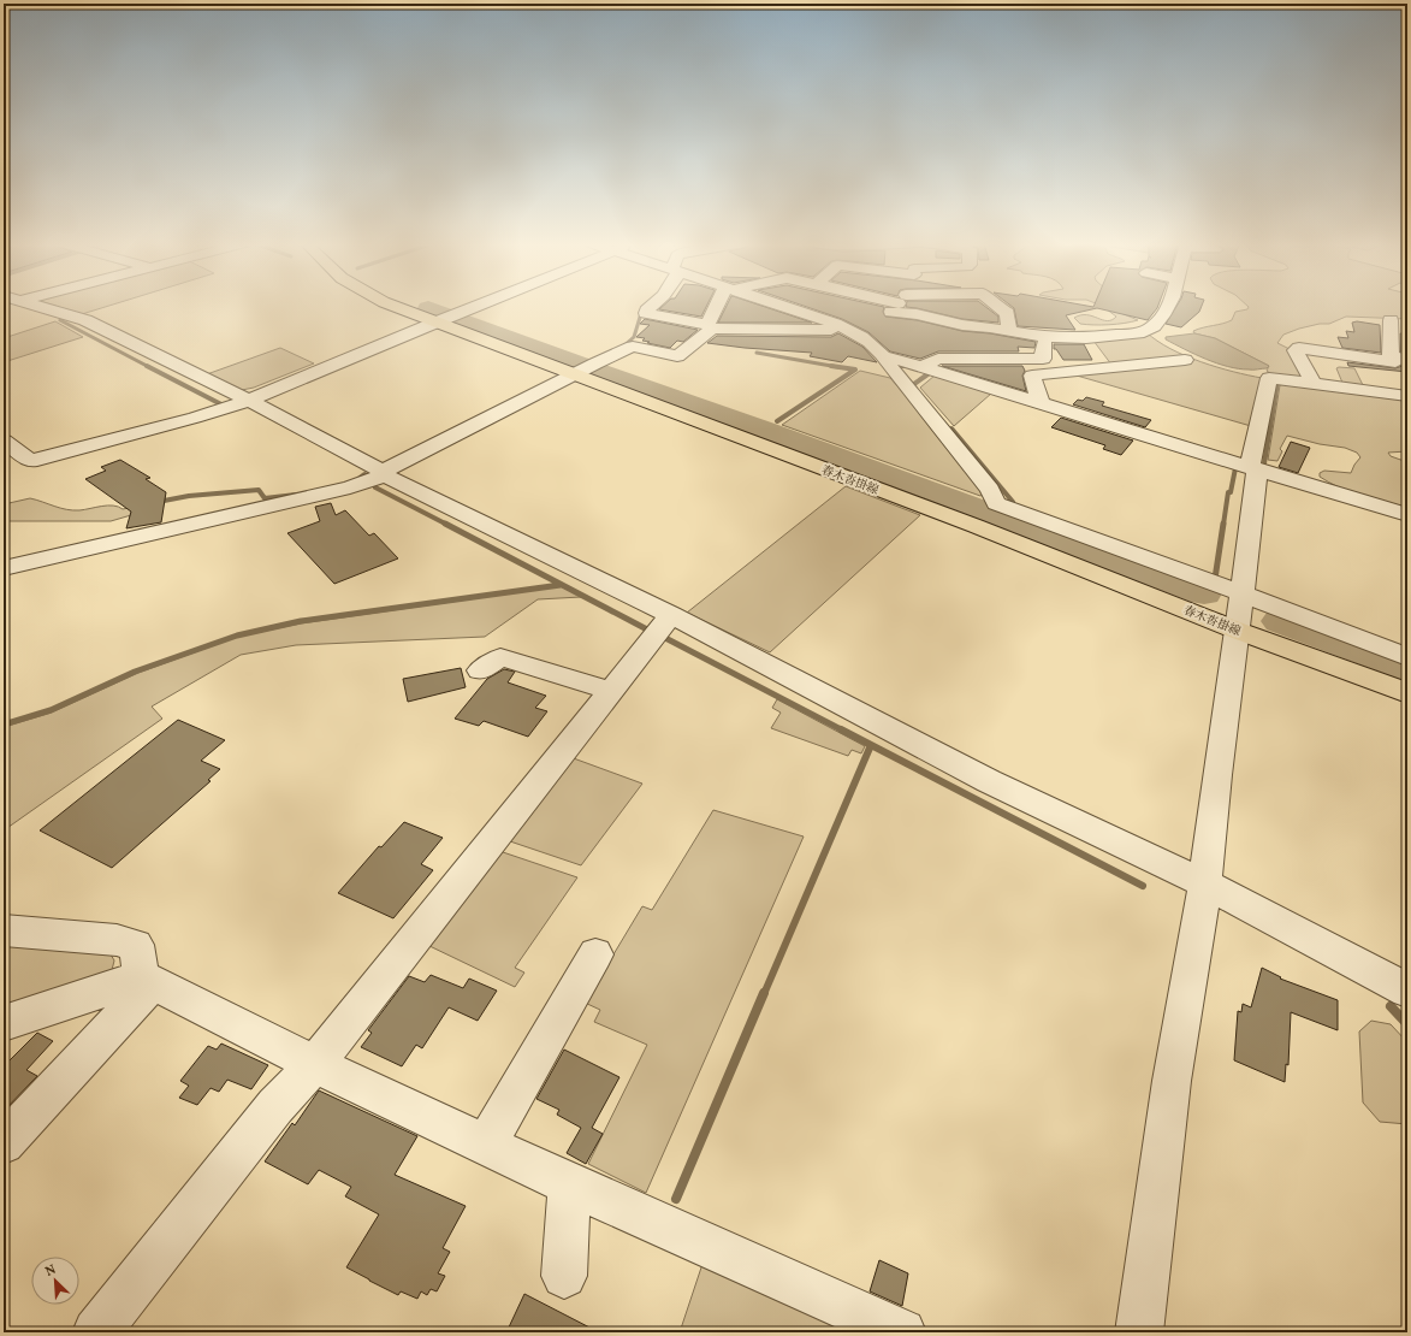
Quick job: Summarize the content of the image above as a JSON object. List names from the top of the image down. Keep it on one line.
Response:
{"streets":{"main road":["春木沓掛線"]},"north":"top left"}
